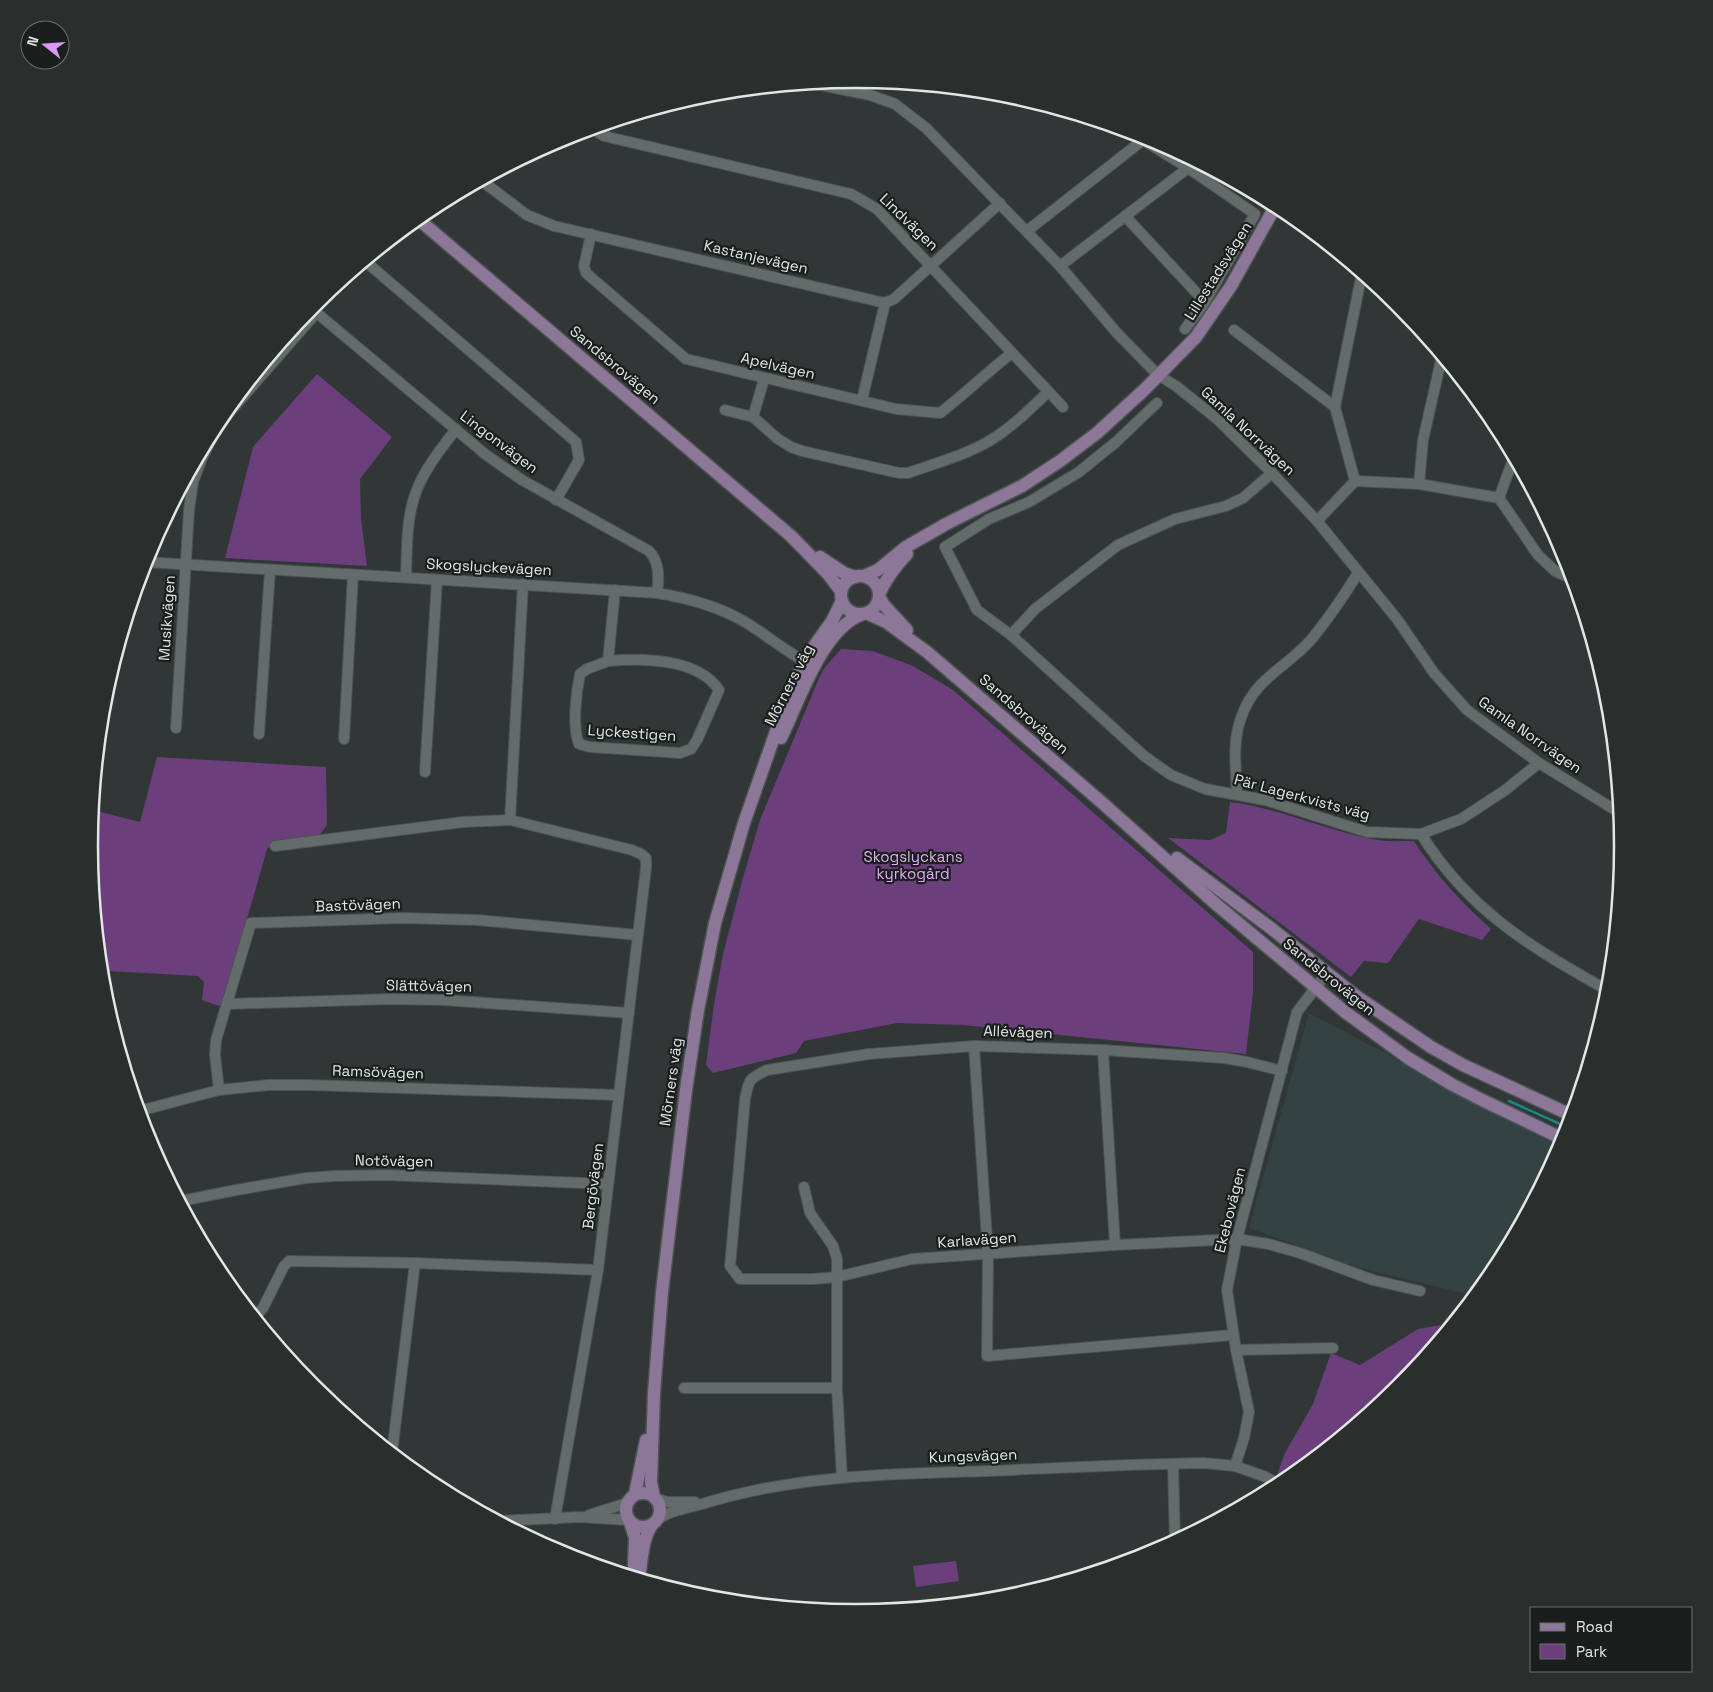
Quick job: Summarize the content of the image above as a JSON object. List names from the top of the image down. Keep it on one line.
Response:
{"streets":{"main road":["Lillestadsvägen","Sandsbrovägen","Mörners väg"],"street":["Lindvägen","Kastanjevägen","Apelvägen","Gamla Norrvägen","Lingonvägen","Skogslyckevägen","Musikvägen","Lyckestigen","Pär Lagerkvists väg","Bastövägen","Slättövägen","Allévägen","Ramsövägen","Notövägen","Bergövägen","Ekebovägen","Karlavägen","Kungsvägen"]},"crossings":[["Lindvägen","Apelvägen"],["Kastanjevägen","Apelvägen"],["Lillestadsvägen","Sandsbrovägen"],["Lillestadsvägen","Gamla Norrvägen"],["Lillestadsvägen","Mörners väg"],["Sandsbrovägen","Mörners väg"],["Sandsbrovägen","Ekebovägen"],["Lingonvägen","Skogslyckevägen"],["Skogslyckevägen","Musikvägen"],["Skogslyckevägen","Mörners väg"],["Mörners väg","Kungsvägen"],["Bastövägen","Slättövägen"],["Bastövägen","Ramsövägen"],["Bastövägen","Bergövägen"],["Slättövägen","Bergövägen"],["Allévägen","Ekebovägen"],["Allévägen","Karlavägen"],["Ramsövägen","Bergövägen"],["Notövägen","Bergövägen"],["Ekebovägen","Karlavägen"],["Ekebovägen","Kungsvägen"]],"parks":["Skogslyckans kyrkogård"],"legend":["Road","Park"],"north":"left"}
